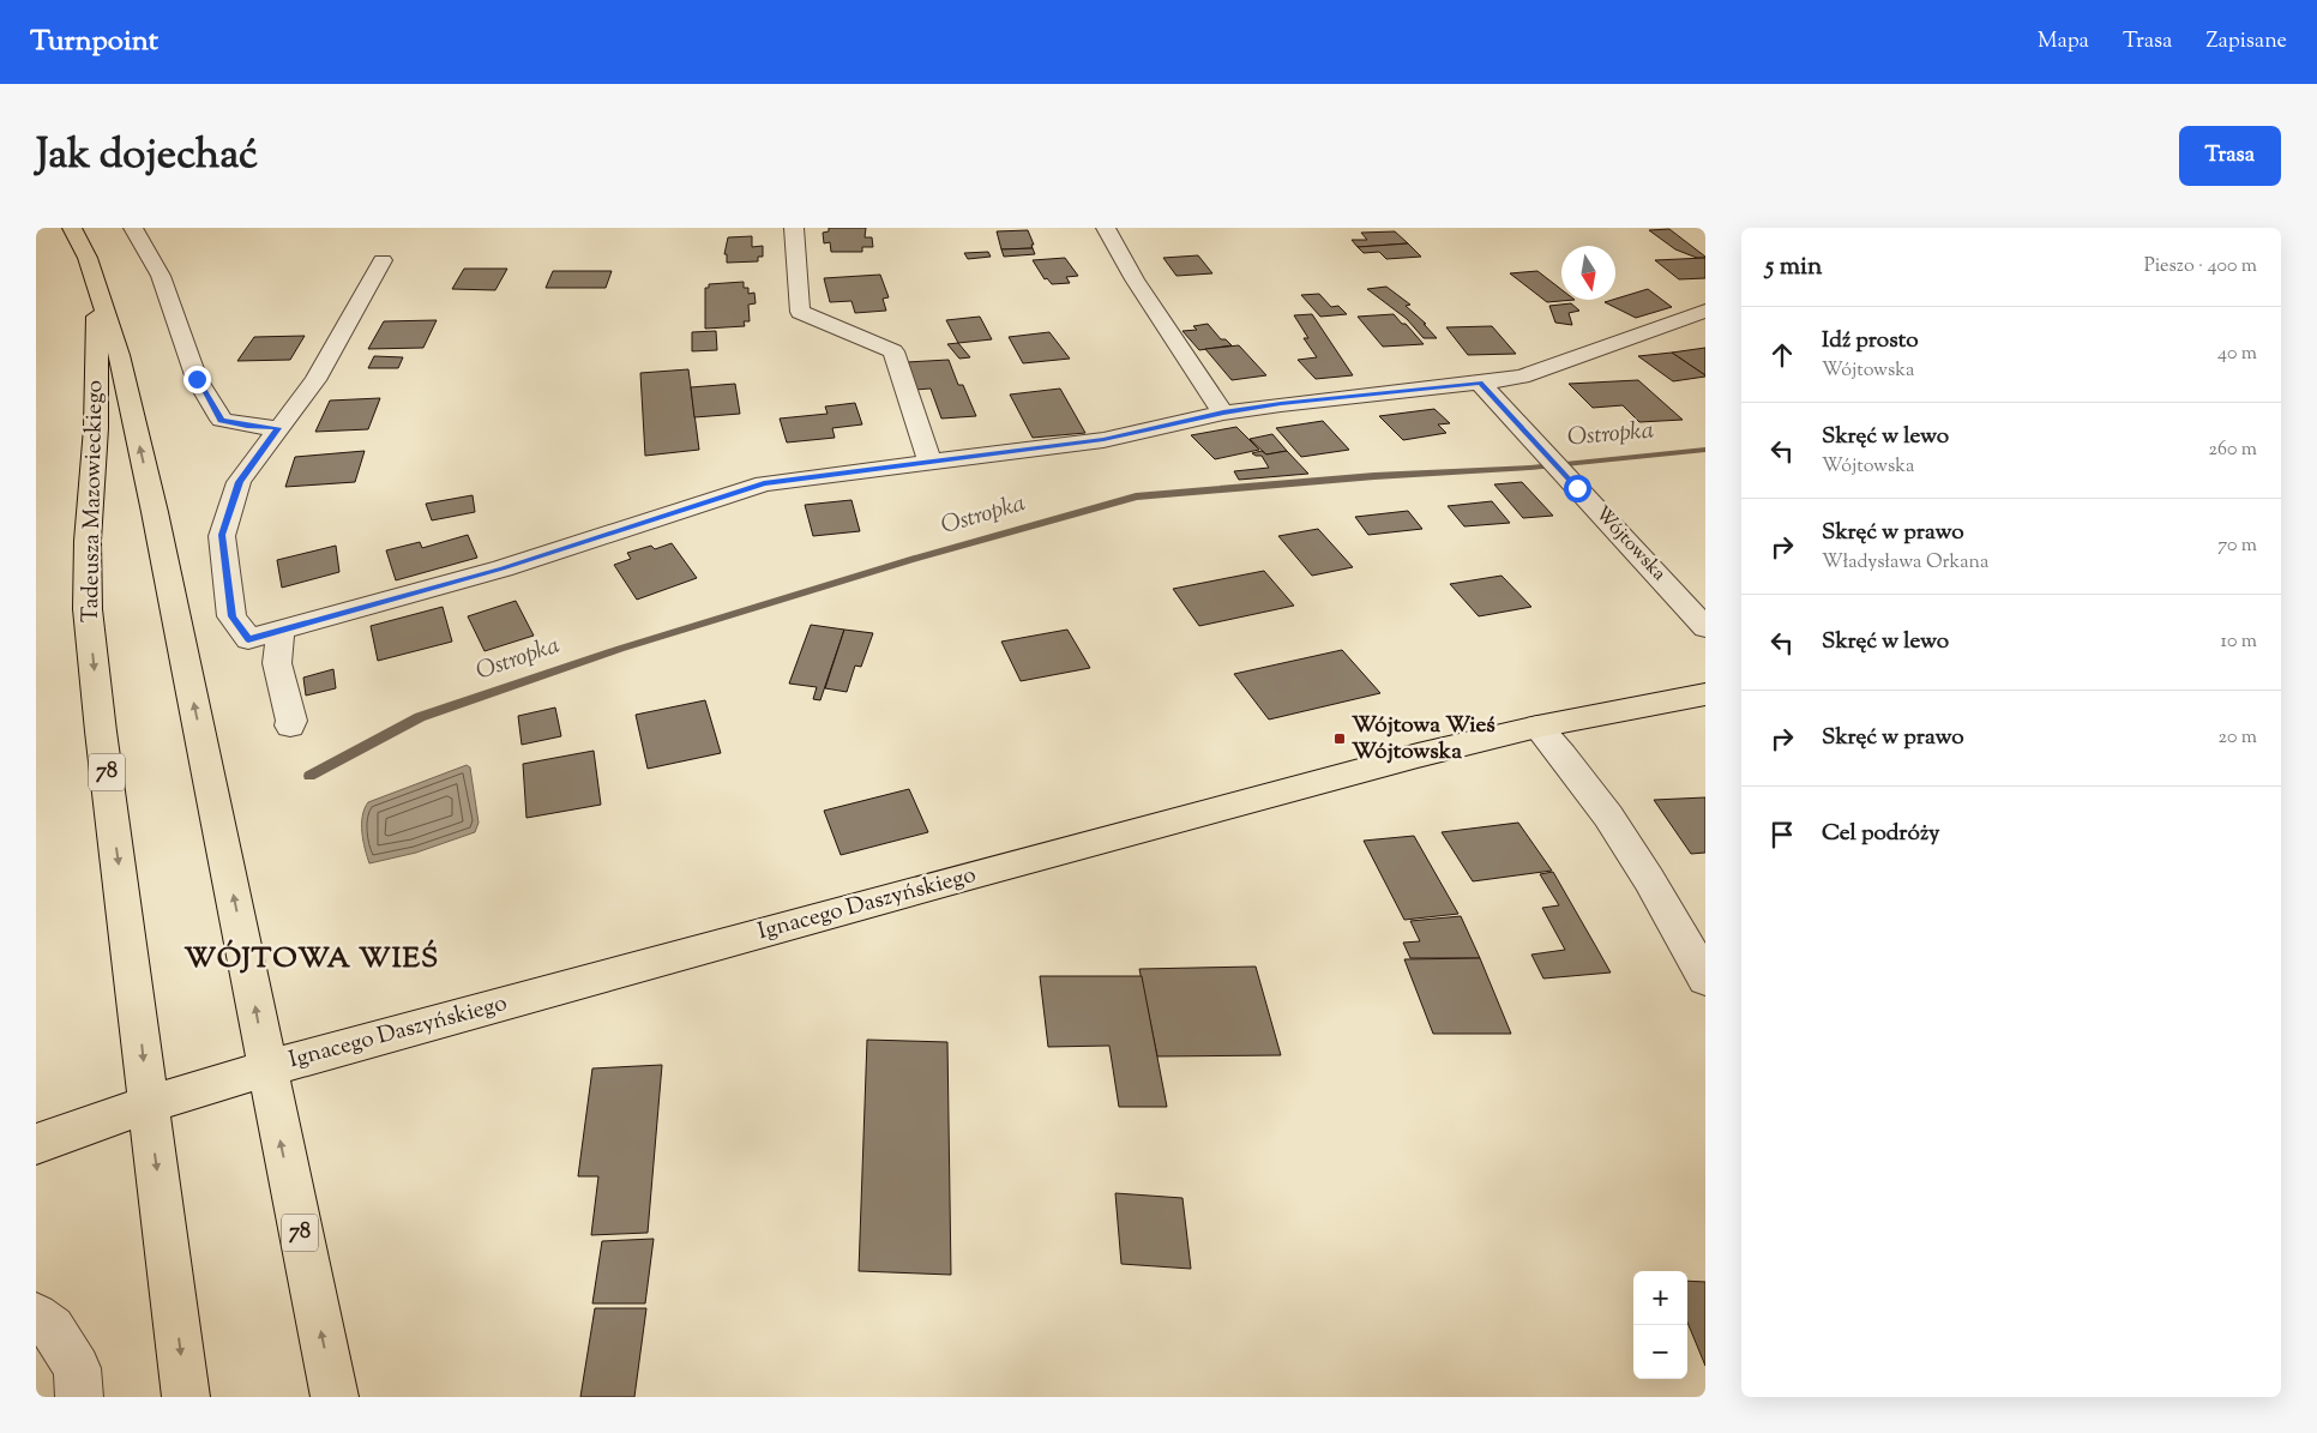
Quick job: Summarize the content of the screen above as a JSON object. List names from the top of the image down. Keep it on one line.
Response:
{"streets":{"main road":["Tadeusza Mazowieckiego","78","Ignacego Daszyńskiego"],"street":["Wójtowska"]},"crossings":[["Tadeusza Mazowieckiego","78"],["Tadeusza Mazowieckiego","Ignacego Daszyńskiego"],["78","Ignacego Daszyńskiego"]],"districts":["WÓJTOWA WIEŚ"],"water":["Ostropka"],"places":{"transit":["Wójtowa Wieś Wójtowska"]},"north":"bottom","page":{"header":"Turnpoint","nav":["Mapa","Trasa","Zapisane"],"title":"Jak dojechać","buttons":"Trasa","heading":["5 min","Pieszo · 400 m"],"list":[["Idź prosto","Wójtowska","40 m"],["Skręć w lewo","Wójtowska","260 m"],["Skręć w prawo","Władysława Orkana","70 m"],["Skręć w lewo","10 m"],["Skręć w prawo","20 m"],"Cel podróży"],"map_buttons":["+","−"]}}
